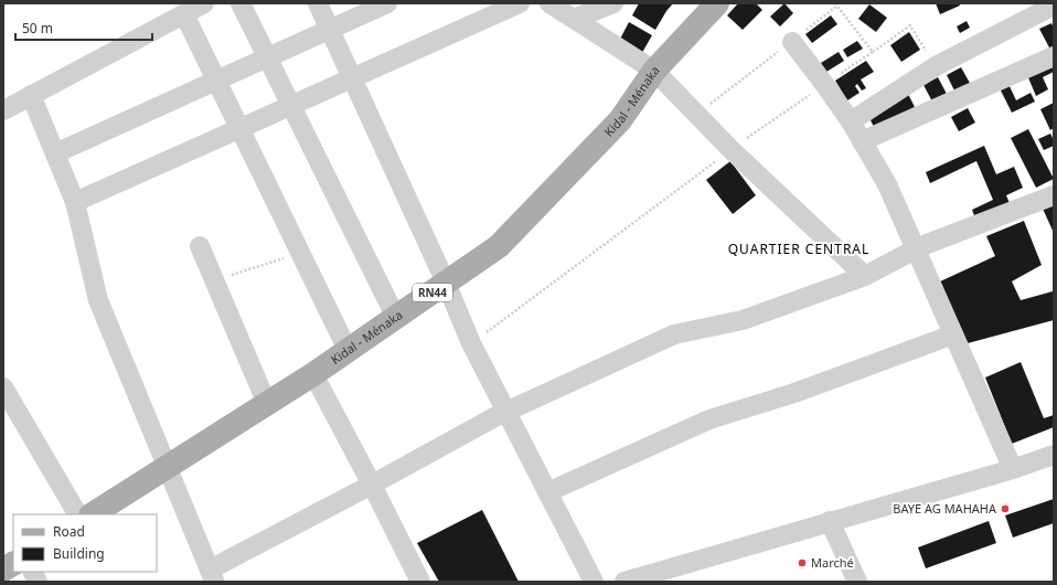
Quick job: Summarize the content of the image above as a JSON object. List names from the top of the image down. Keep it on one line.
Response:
{"streets":{"main road":["Kidal - Ménaka","RN44"]},"districts":["QUARTIER CENTRAL"],"places":["BAYE AG MAHAHA","Marché"],"legend":["Road","Building"],"scale_bar":"50 m"}
